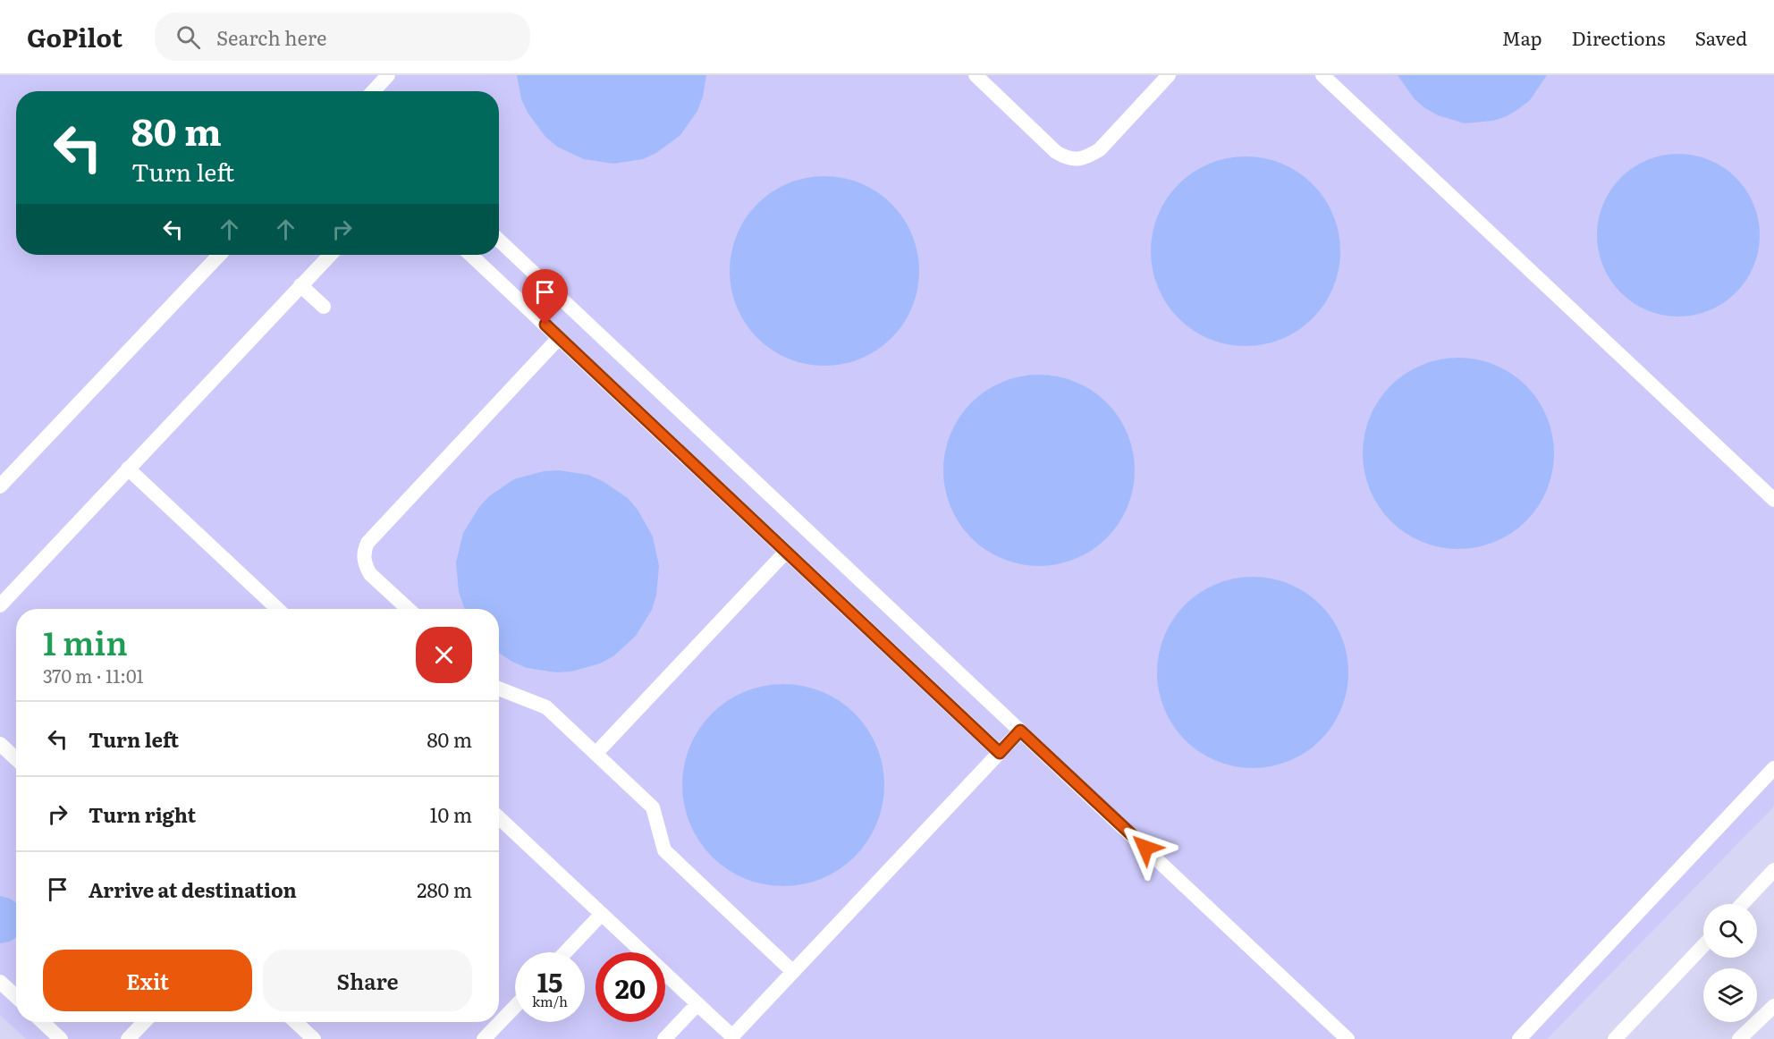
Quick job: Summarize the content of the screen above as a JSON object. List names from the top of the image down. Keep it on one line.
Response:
{"page":{"header":"GoPilot","search":"Search here","nav":["Map","Directions","Saved"],"turn":["80 m","Turn left"],"heading":["1 min","370 m · 11:01"],"list":[{"name":"Turn left","value":"80 m"},{"name":"Turn right","value":"10 m"},{"name":"Arrive at destination","value":"280 m"}],"buttons":["Exit","Share"],"speed":"15 km/h","limit":"20"}}
